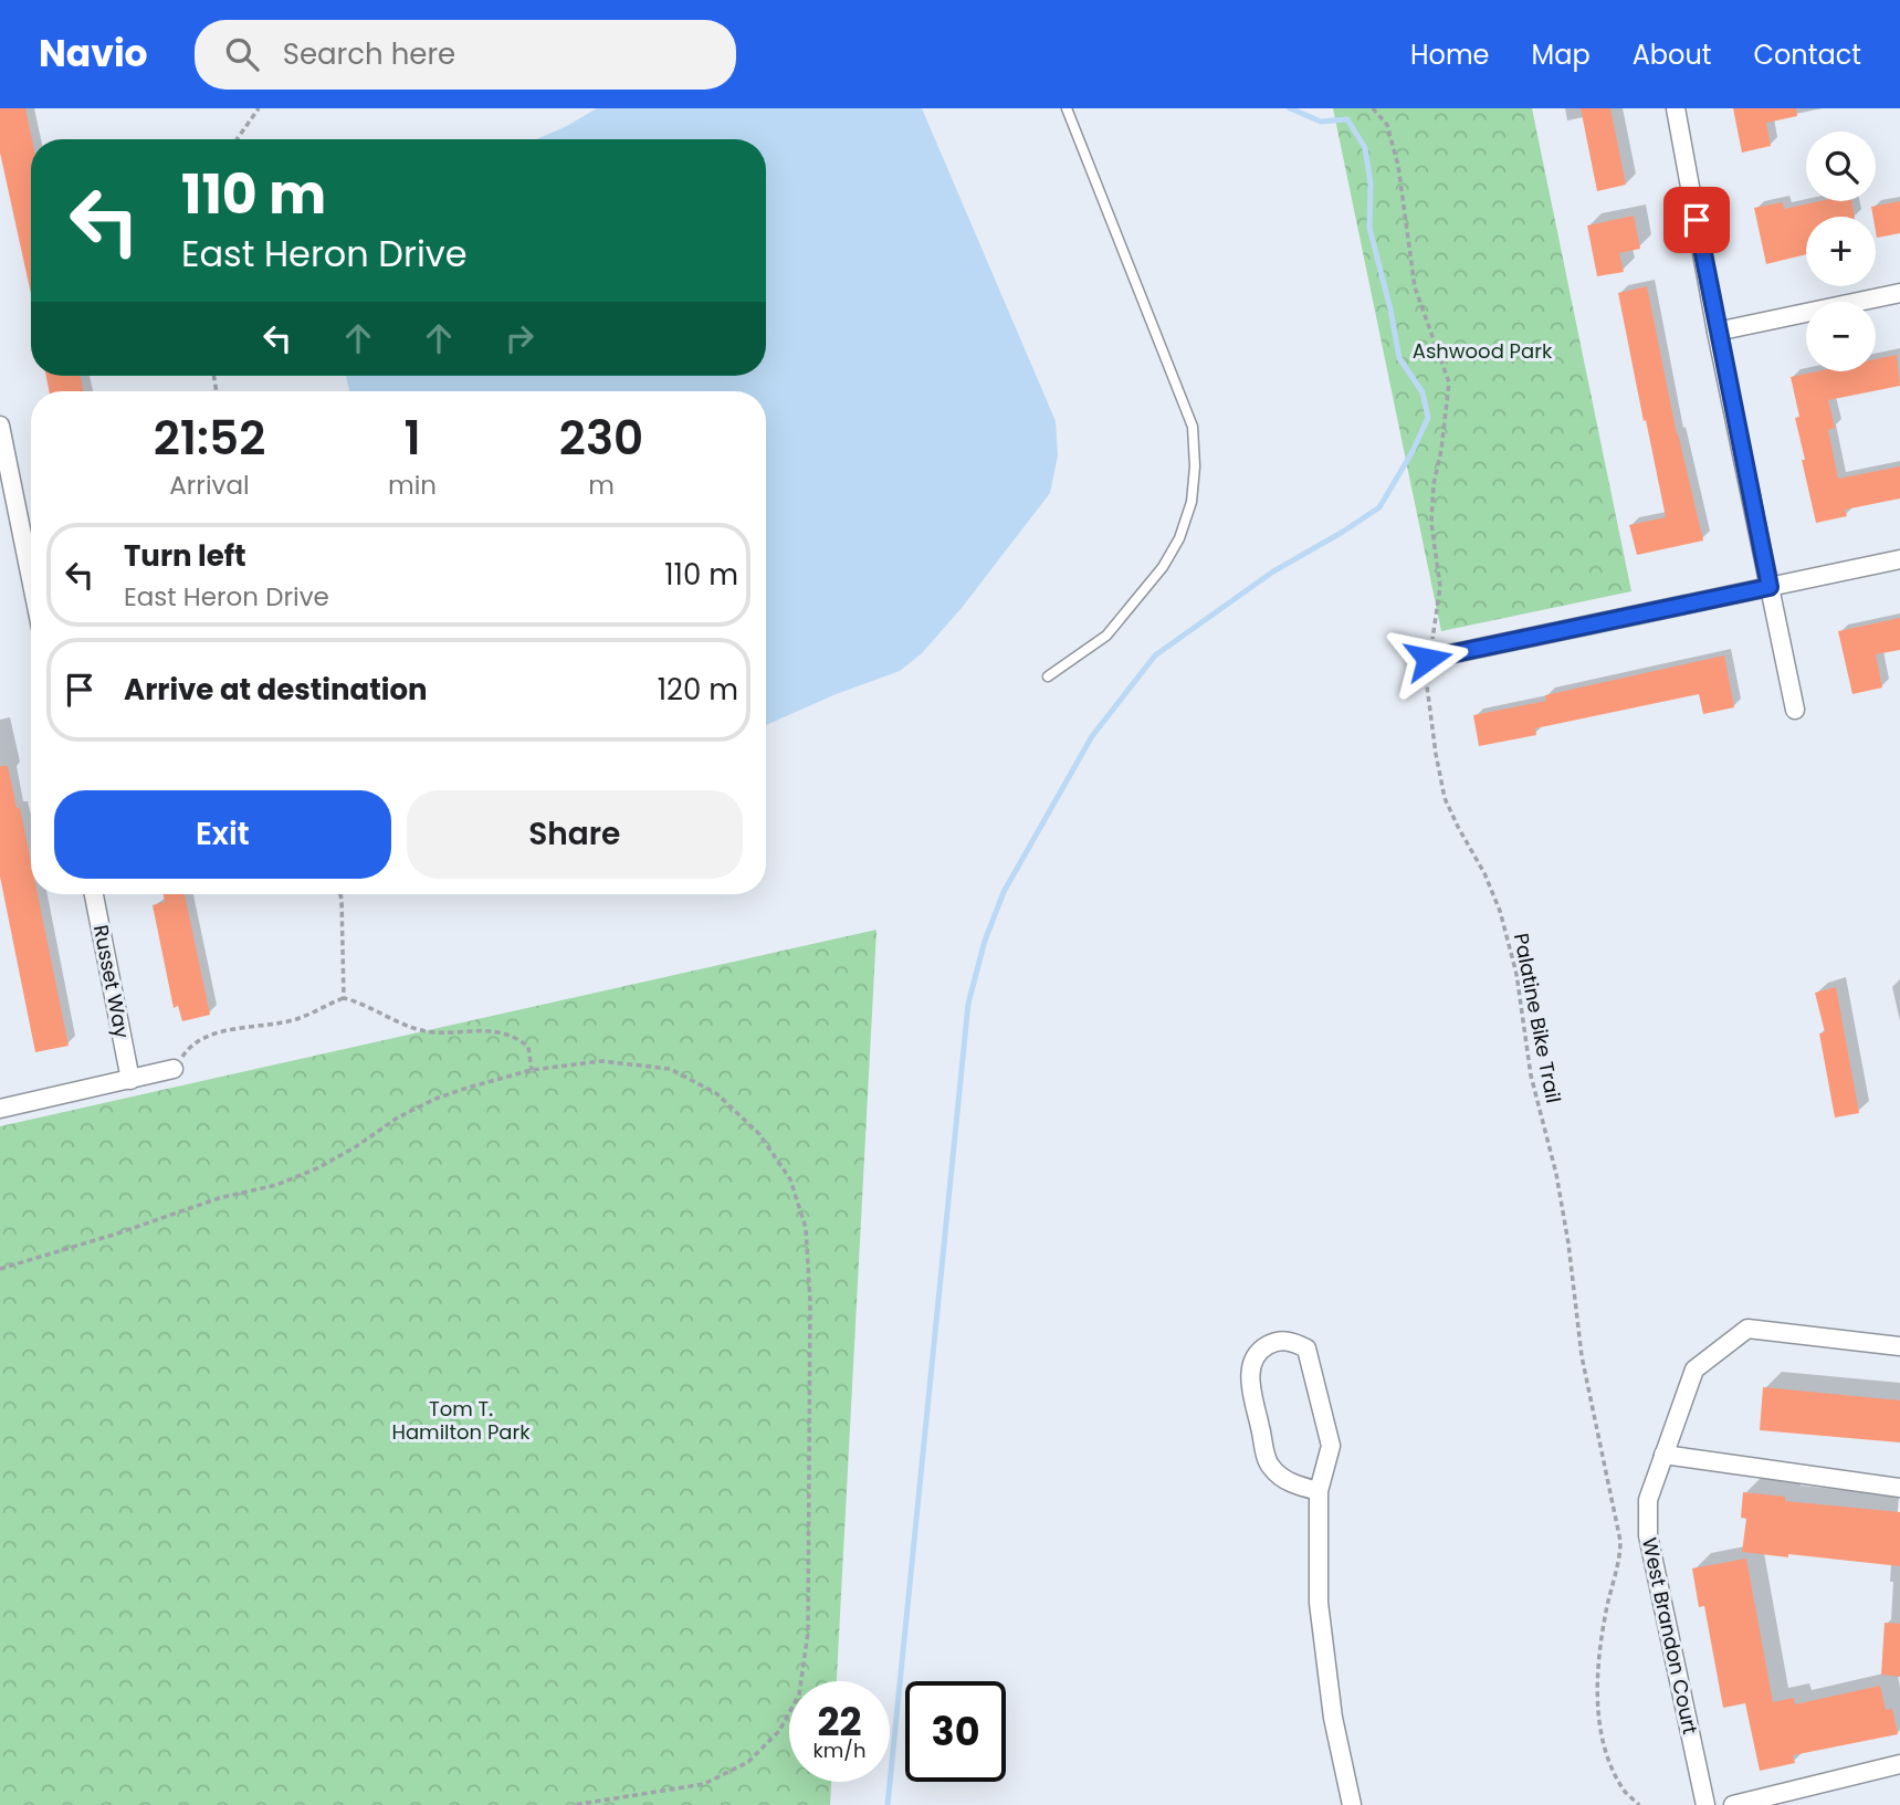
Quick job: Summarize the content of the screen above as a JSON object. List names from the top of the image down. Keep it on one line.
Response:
{"streets":{"street":["Russet Way","West Brandon Court"],"path":["Palatine Bike Trail"]},"parks":["Ashwood Park","Tom T. Hamilton Park"],"page":{"header":"Navio","search":"Search here","nav":["Home","Map","About","Contact"],"map_buttons":["+","−"],"turn":["110 m","East Heron Drive"],"eta":["21:52","Arrival","1","min","230","m"],"list":[{"name":"Turn left","note":"East Heron Drive","value":"110 m"},{"name":"Arrive at destination","value":"120 m"}],"buttons":["Exit","Share"],"speed":"22 km/h","limit":"30"}}
